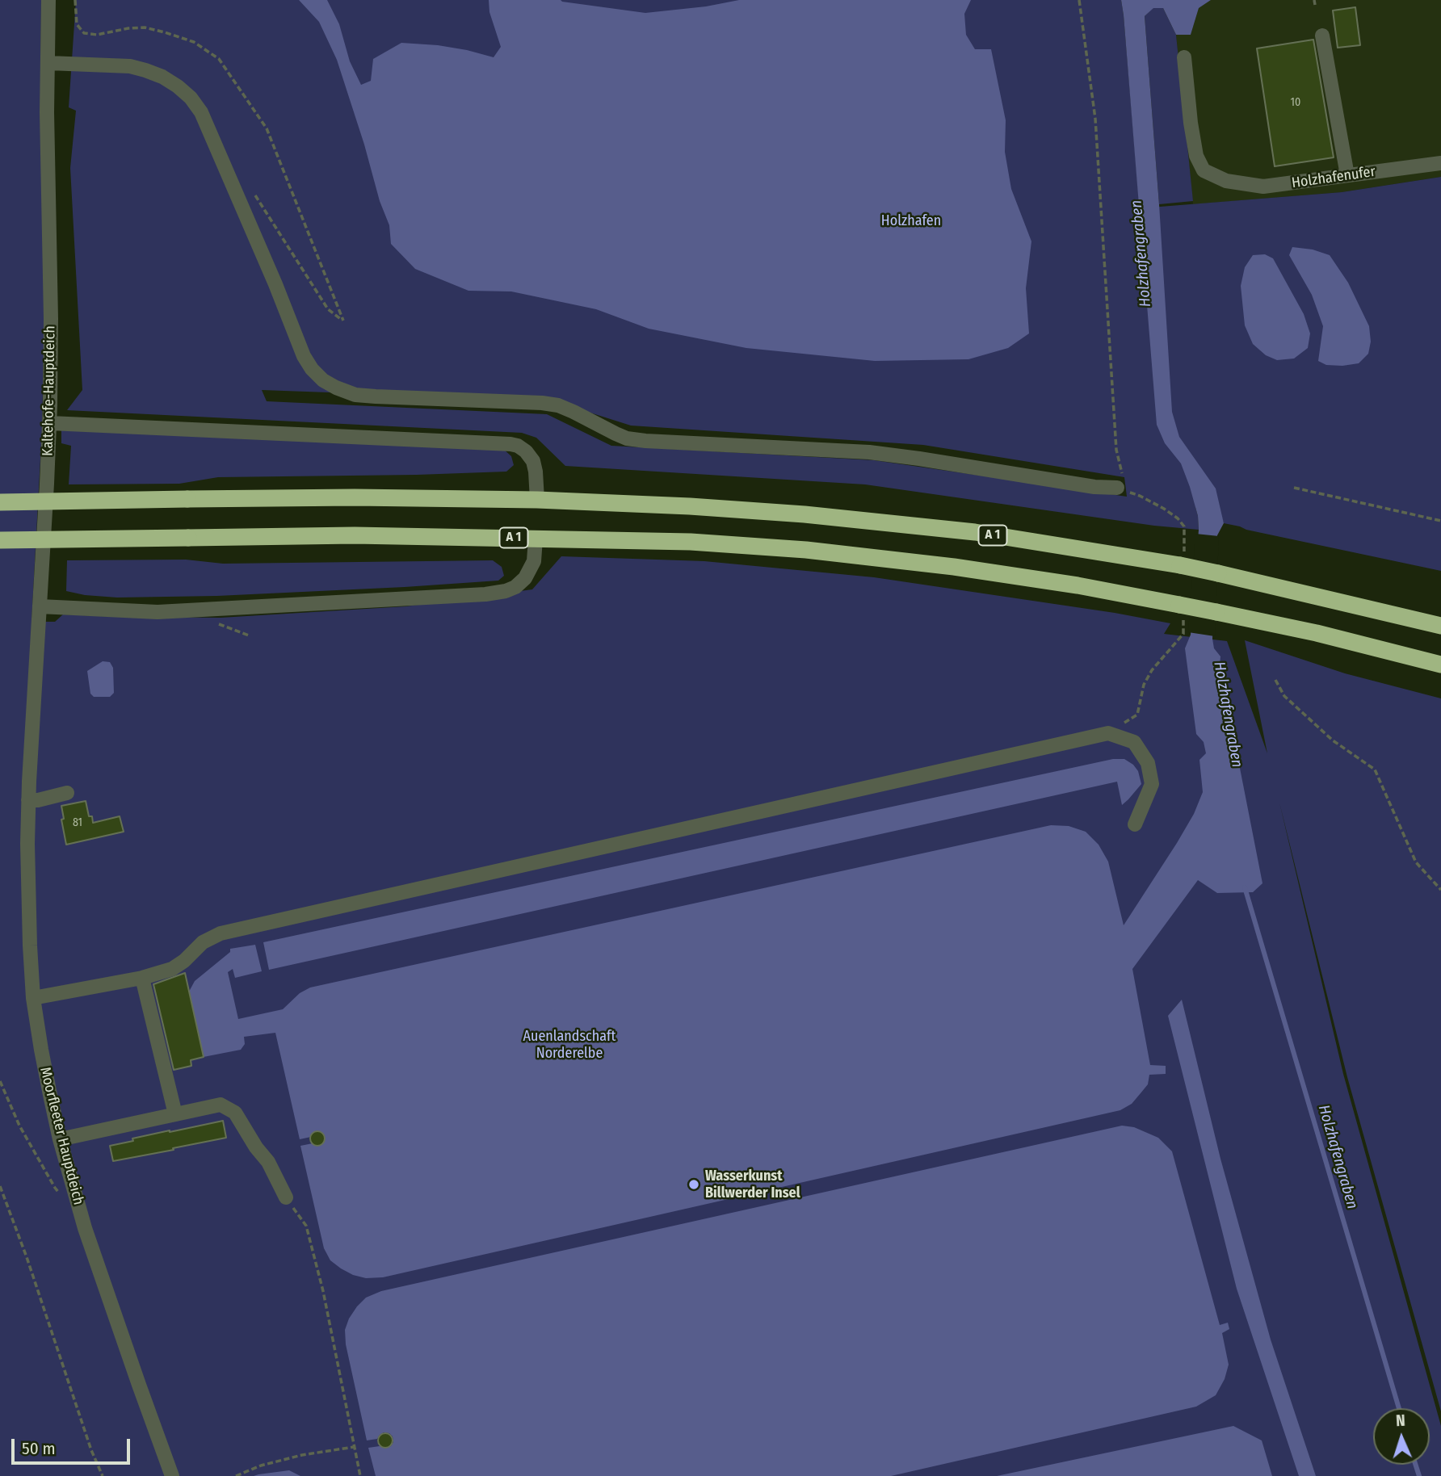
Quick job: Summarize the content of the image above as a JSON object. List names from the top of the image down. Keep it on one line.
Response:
{"streets":{"highway":["A 1"],"street":["Holzhafenufer","Kaltehofe-Hauptdeich","Moorfleeter Hauptdeich"]},"crossings":[["Kaltehofe-Hauptdeich","Moorfleeter Hauptdeich"]],"water":["Holzhafengraben"],"parks":["Holzhafen","Auenlandschaft Norderelbe"],"places":["Wasserkunst Billwerder Insel"],"house_numbers":["10","81"],"scale_bar":"50 m","north":"top"}
